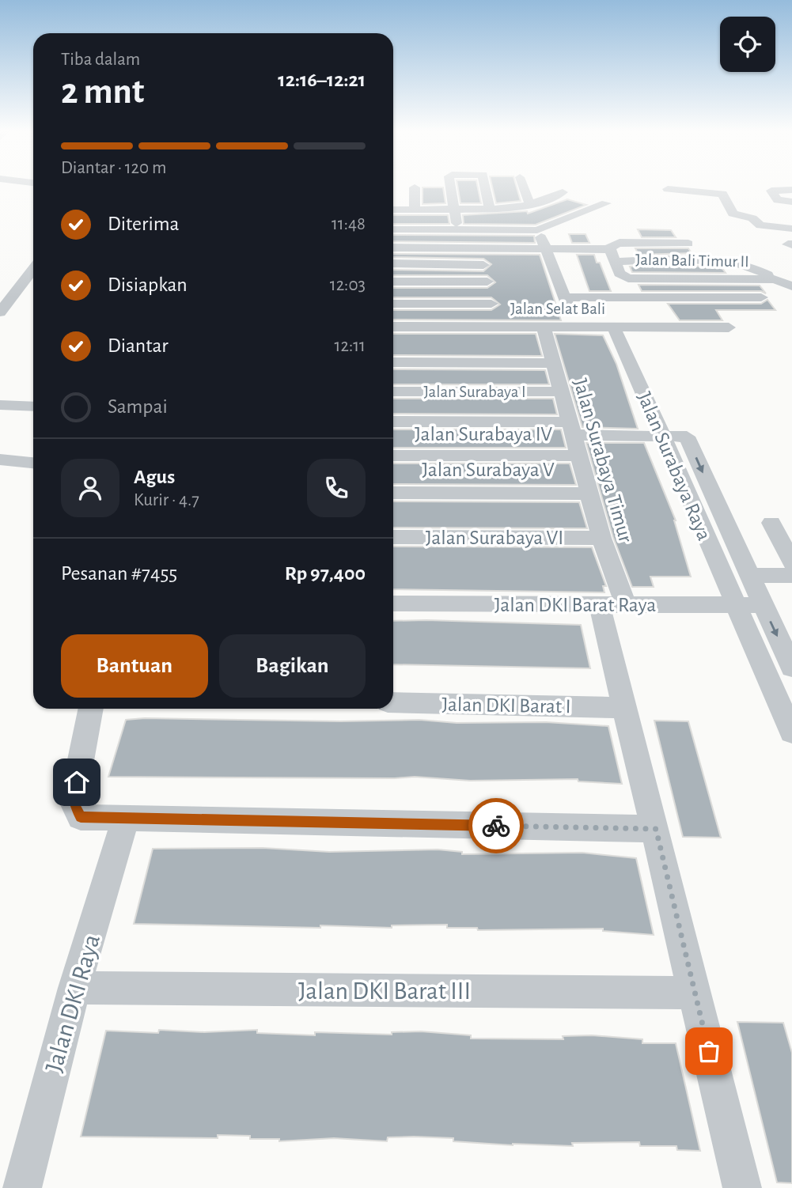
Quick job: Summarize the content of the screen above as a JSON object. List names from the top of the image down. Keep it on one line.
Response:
{"streets":{"street":["Jalan Bali Timur II","Jalan Selat Bali","Jalan Surabaya I","Jalan Surabaya IV","Jalan Surabaya Timur","Jalan Surabaya Raya","Jalan Surabaya V","Jalan Surabaya VI","Jalan DKI Barat Raya","Jalan DKI Barat I","Jalan DKI Barat III","Jalan DKI Raya"]},"crossings":[["Jalan Selat Bali","Jalan Surabaya Timur"],["Jalan Selat Bali","Jalan Surabaya Raya"],["Jalan Surabaya I","Jalan Surabaya Timur"],["Jalan Surabaya IV","Jalan Surabaya Timur"],["Jalan Surabaya Timur","Jalan Surabaya V"],["Jalan Surabaya Timur","Jalan Surabaya VI"],["Jalan Surabaya Timur","Jalan DKI Barat Raya"],["Jalan Surabaya Timur","Jalan DKI Barat I"],["Jalan Surabaya Timur","Jalan DKI Barat III"],["Jalan Surabaya Raya","Jalan DKI Barat Raya"],["Jalan DKI Barat III","Jalan DKI Raya"]],"page":{"heading":["2 mnt","Tiba dalam","12:16–12:21"],"panel":["Agus","Kurir · 4.7","Pesanan #7455","Rp 97,400"],"bar":"Diantar · 120 m","list":[["Diterima","11:48"],["Disiapkan","12:03"],["Diantar","12:11"],"Sampai"],"buttons":["Bantuan","Bagikan"]}}
